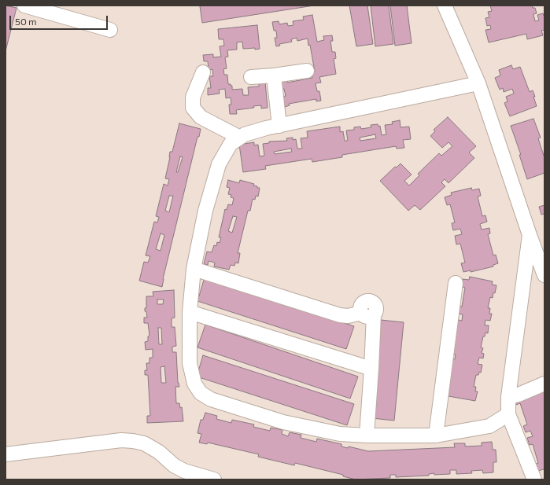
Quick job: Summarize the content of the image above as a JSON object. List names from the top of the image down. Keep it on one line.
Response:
{"scale_bar":"50 m"}
